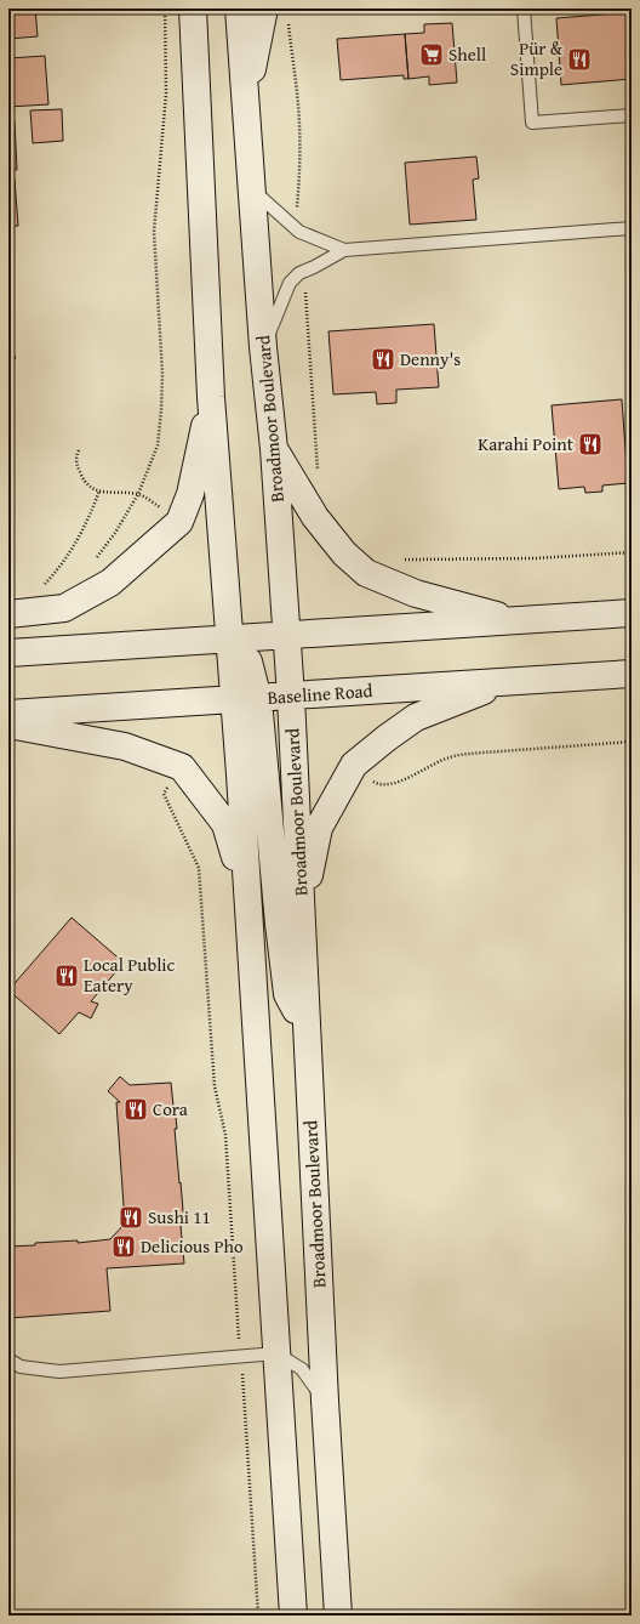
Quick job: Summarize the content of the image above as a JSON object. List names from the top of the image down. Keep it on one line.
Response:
{"streets":{"main road":["Broadmoor Boulevard","Baseline Road"]},"crossings":[["Broadmoor Boulevard","Baseline Road"]],"places":{"supermarket":["Shell"],"restaurant":["Pür & Simple","Denny's","Karahi Point","Local Public Eatery","Cora","Sushi 11","Delicious Pho"]}}
